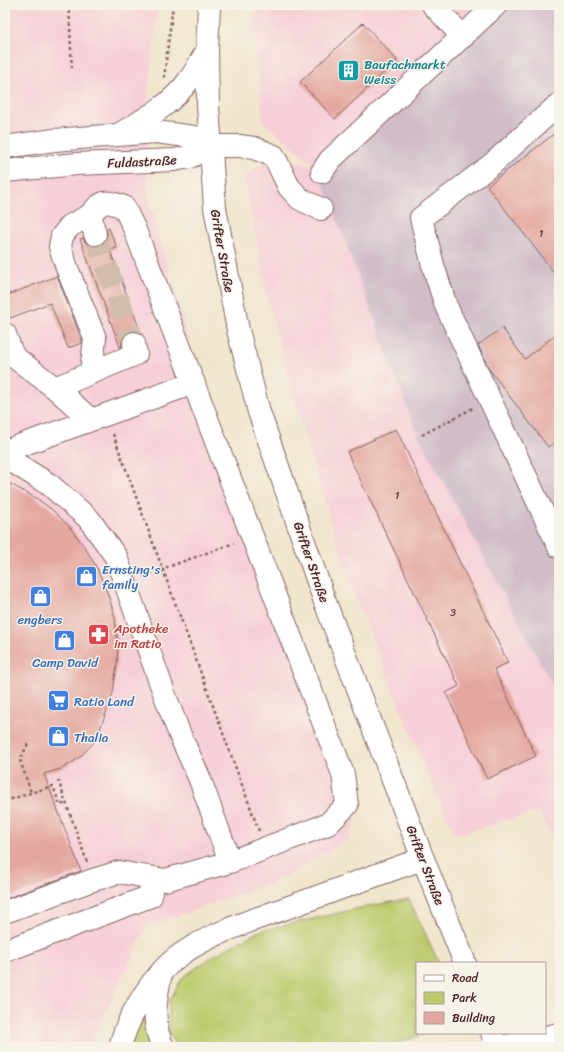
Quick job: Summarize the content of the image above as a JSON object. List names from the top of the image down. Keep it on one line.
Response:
{"streets":{"main road":["Fuldastraße","Grifter Straße"]},"crossings":[["Fuldastraße","Grifter Straße"]],"places":{"building":["Baufachmarkt Weiss"],"shop":["Ernsting's family","engbers","Camp David","Thalia"],"pharmacy":["Apotheke im Ratio"],"supermarket":["Ratio Land"]},"house_numbers":["1","1","3"],"legend":["Road","Park","Building"]}
